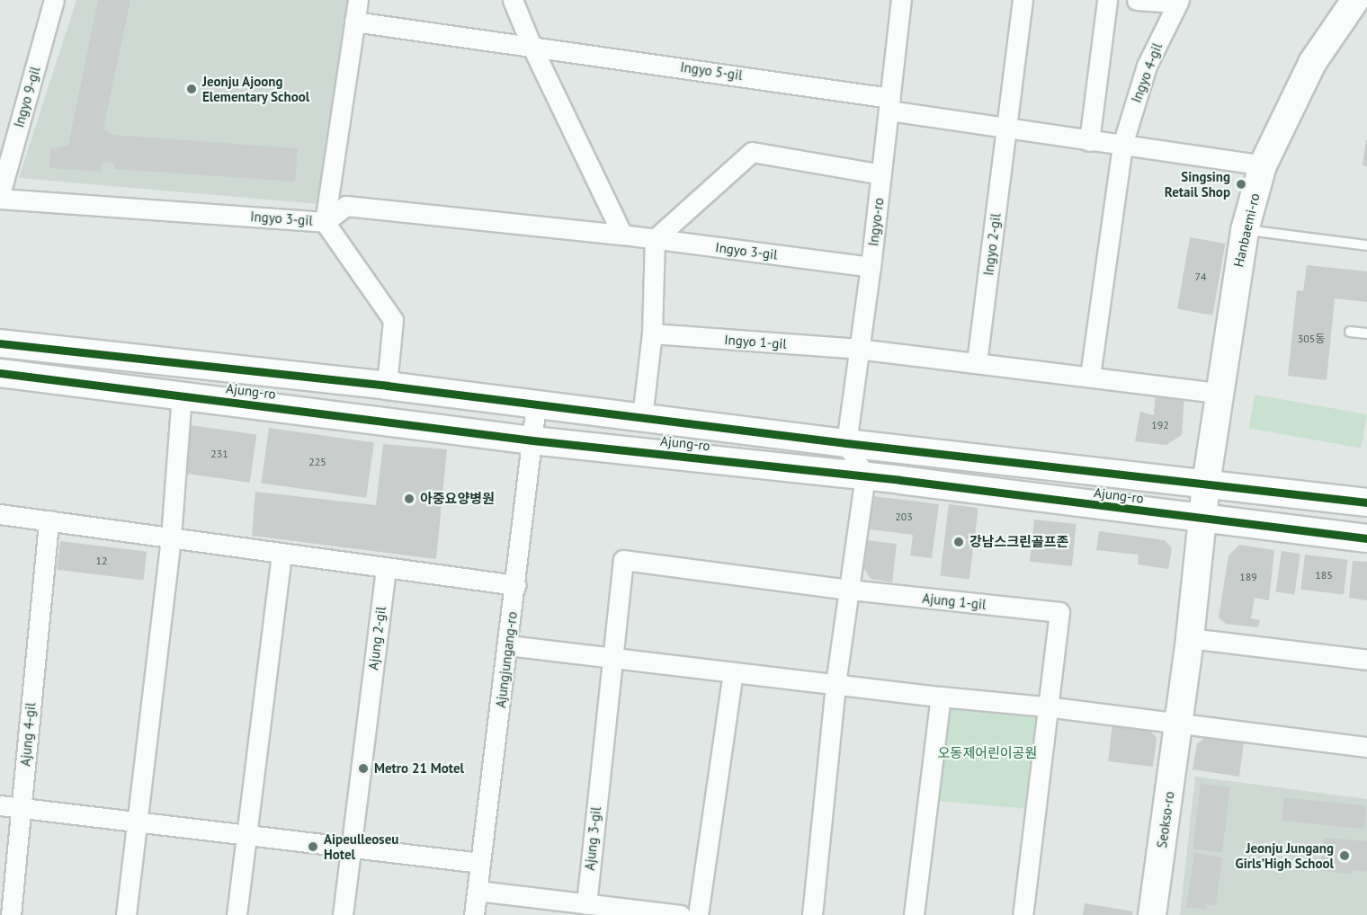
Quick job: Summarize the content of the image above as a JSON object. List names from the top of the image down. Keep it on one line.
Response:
{"streets":{"street":["Ingyo 5-gil","Ingyo 4-gil","Ingyo 9-gil","Ingyo 3-gil","Ingyo-ro","Hanbaemi-ro","Ingyo 2-gil","Ingyo 1-gil","Ajung-ro","Ajung 1-gil","Ajung 2-gil","Ajungjungang-ro","Ajung 4-gil","Seokso-ro","Ajung 3-gil"]},"crossings":[["Ingyo 5-gil","Ingyo-ro"],["Ingyo 3-gil","Ingyo-ro"],["Ingyo-ro","Ingyo 1-gil"],["Ingyo-ro","Ajung-ro"],["Hanbaemi-ro","Ajung-ro"],["Hanbaemi-ro","Seokso-ro"],["Ajung-ro","Ajungjungang-ro"],["Ajung-ro","Seokso-ro"]],"parks":["오동제어린이공원"],"places":["Jeonju Ajoong Elementary School","Singsing Retail Shop","아중요양병원","강남스크린골프존","Metro 21 Motel","Aipeulleoseu Hotel","Jeonju Jungang Girls’High School"],"house_numbers":["74","305동","192","231","225","203","12","185","189"]}
